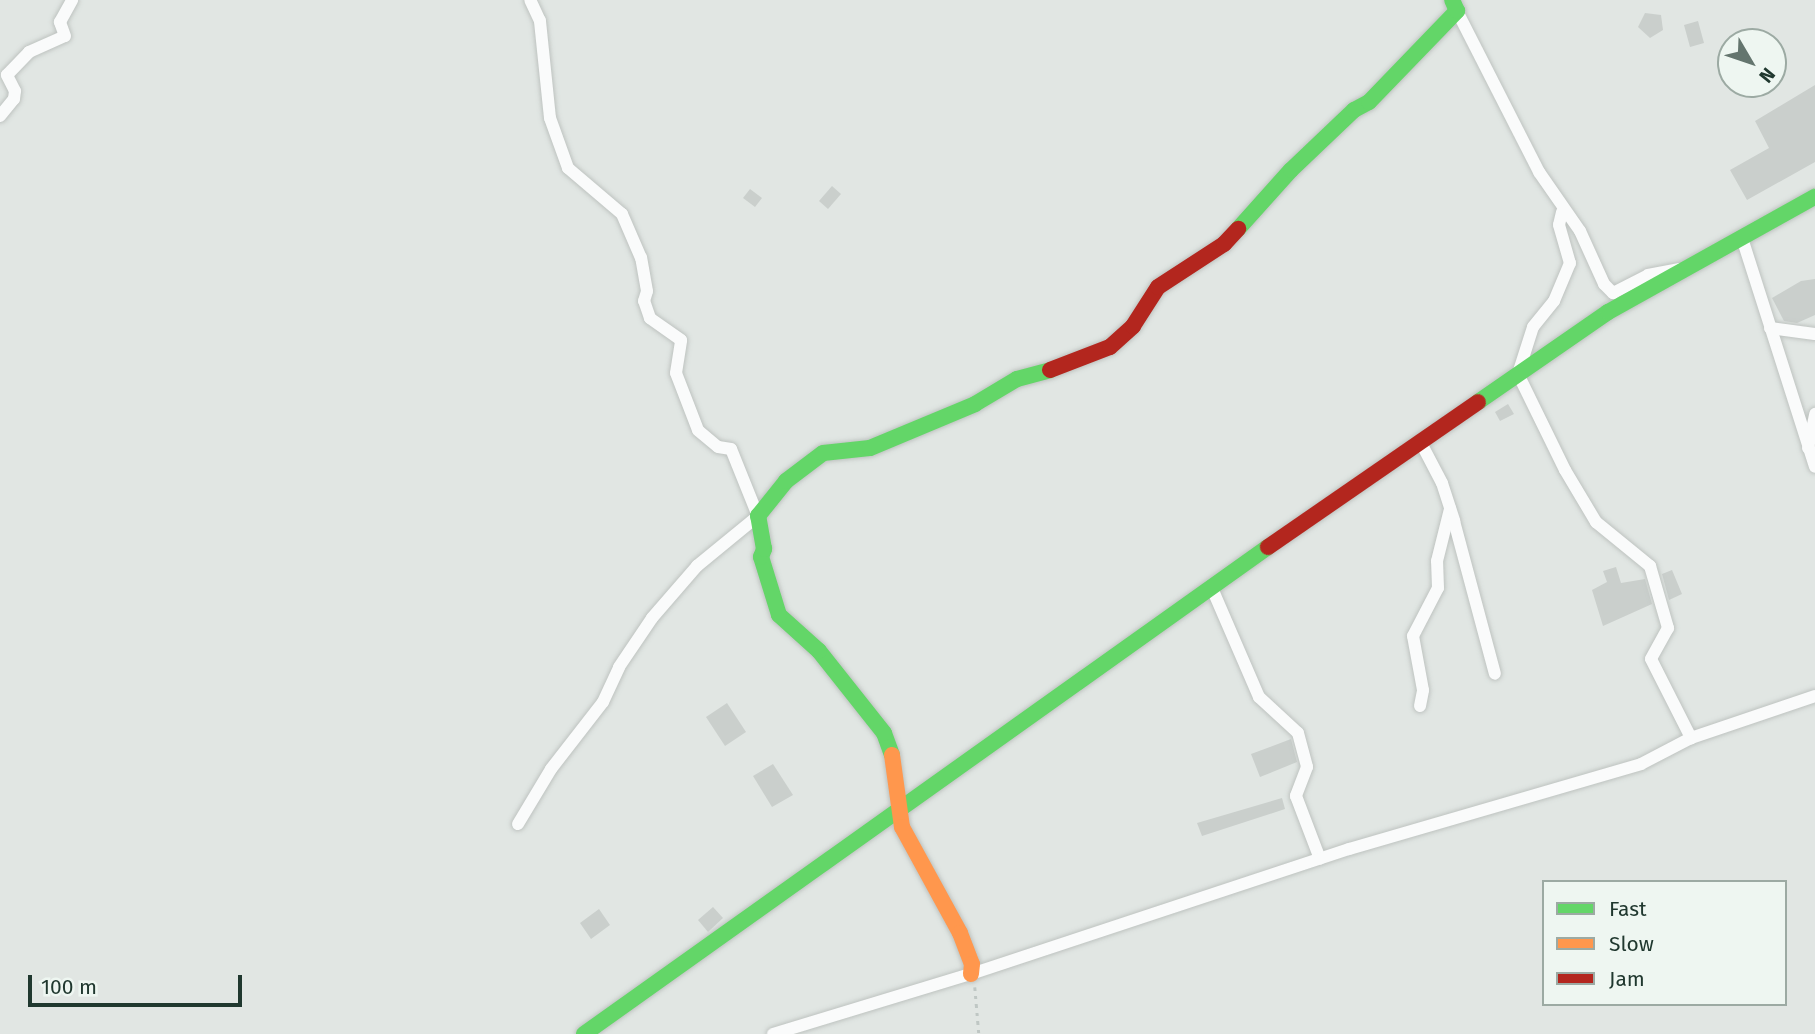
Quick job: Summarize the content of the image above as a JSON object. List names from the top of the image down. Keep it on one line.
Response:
{"legend":["Fast","Slow","Jam"],"scale_bar":"100 m","north":"bottom right"}
